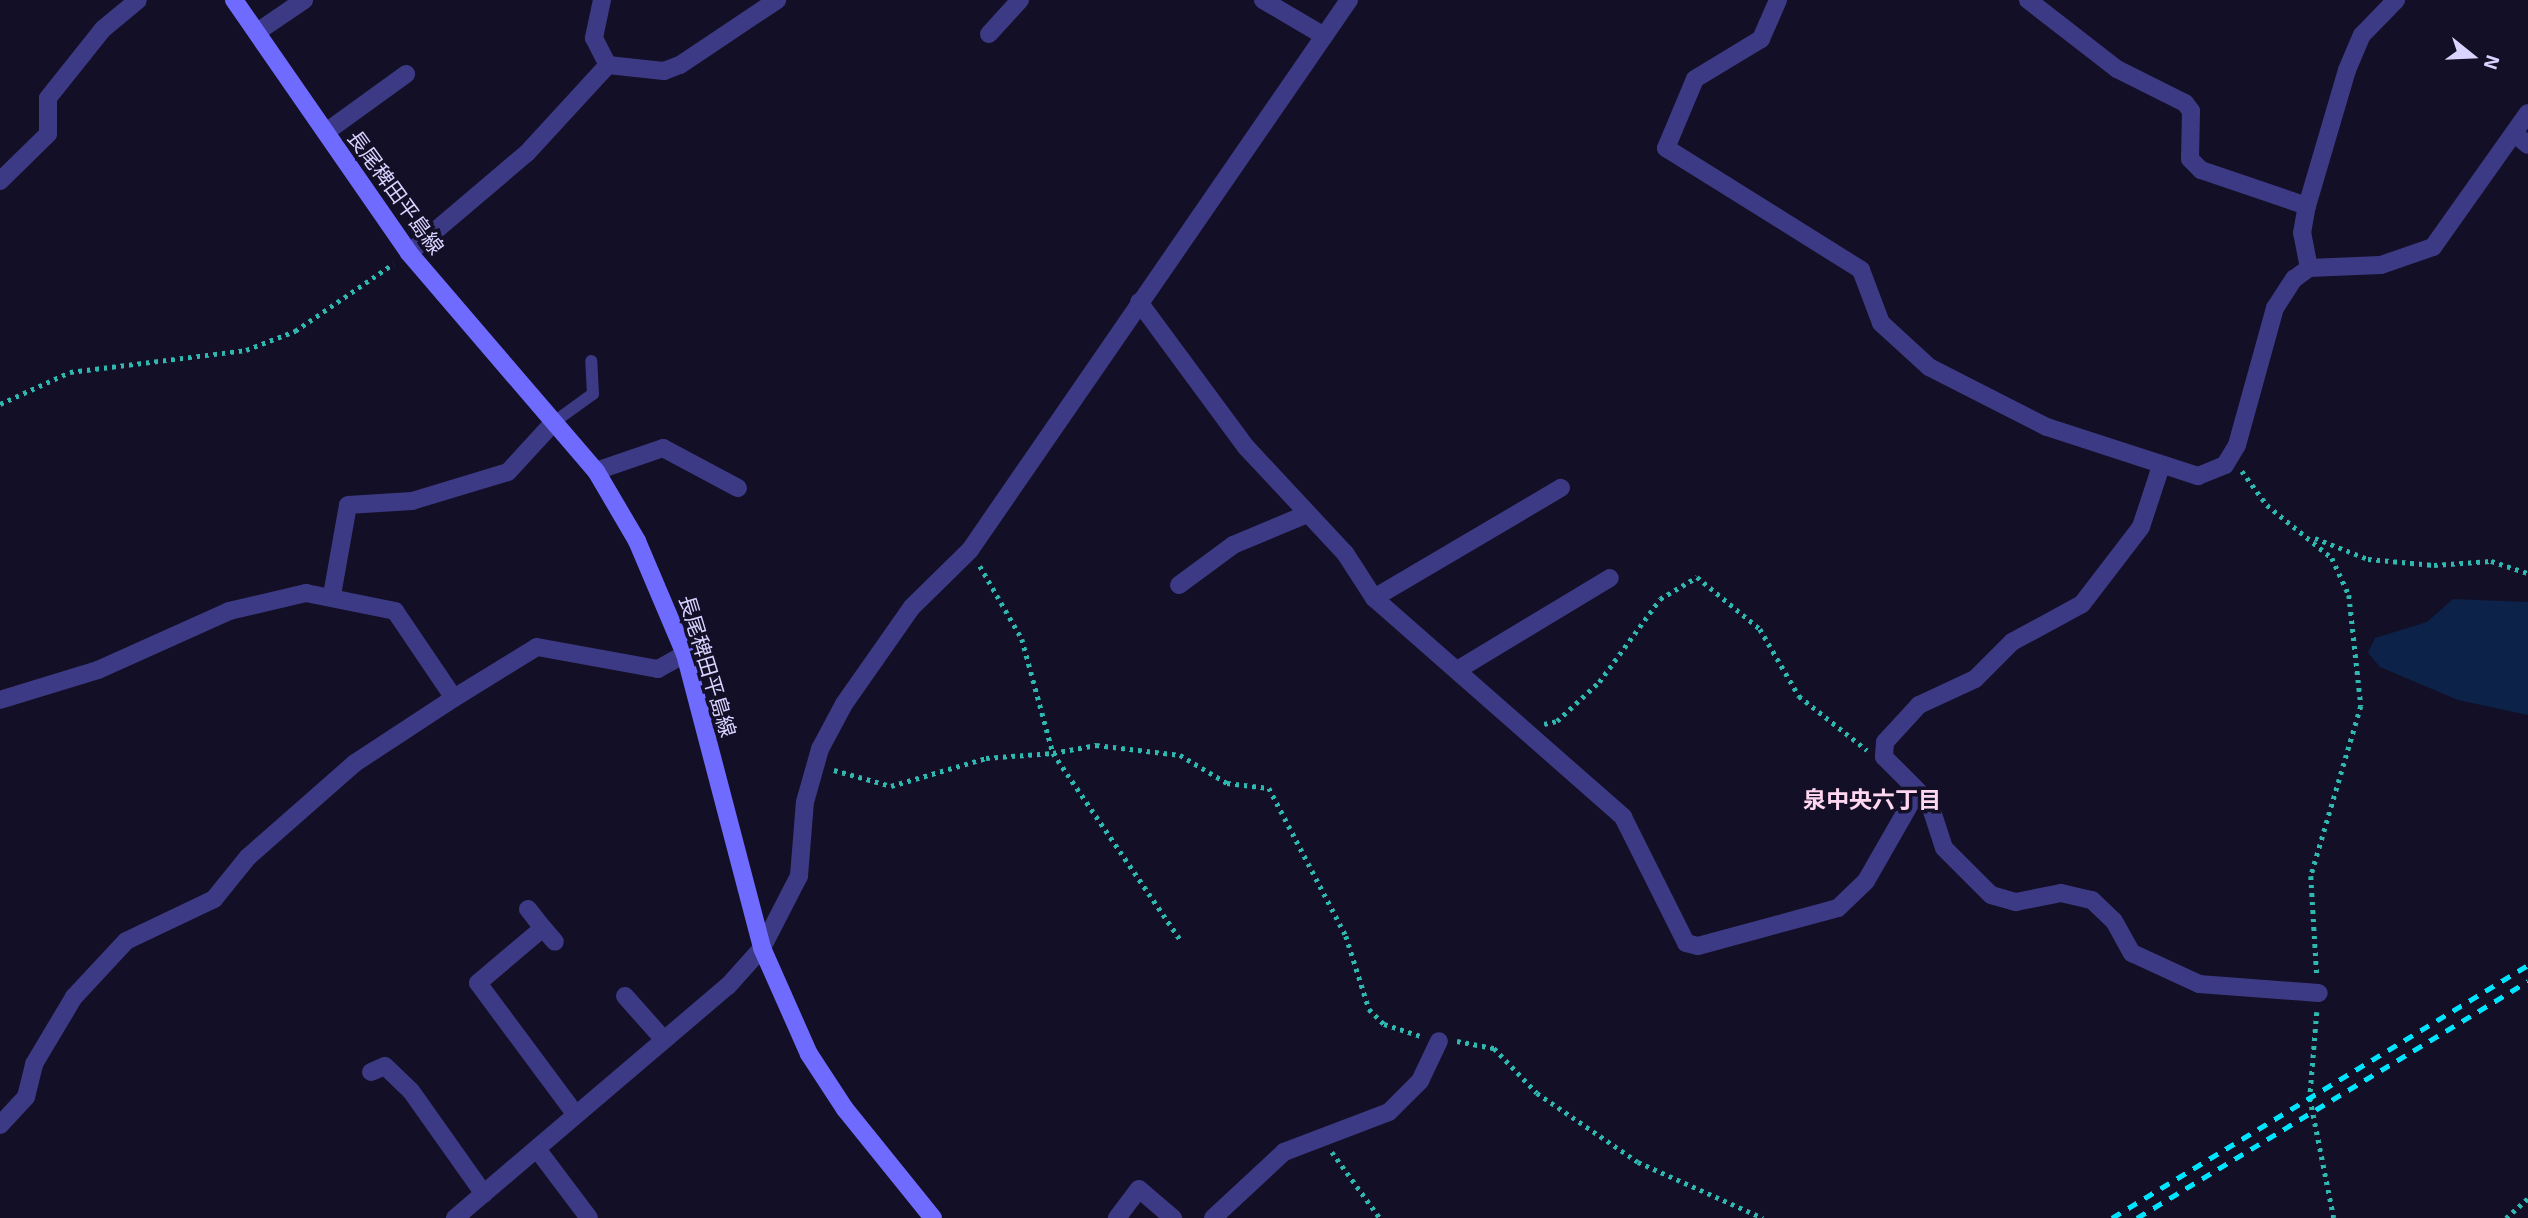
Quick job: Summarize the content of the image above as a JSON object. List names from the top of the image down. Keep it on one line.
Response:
{"streets":{"main road":["長尾稗田平島線"]},"districts":["泉中央六丁目"],"north":"right"}
